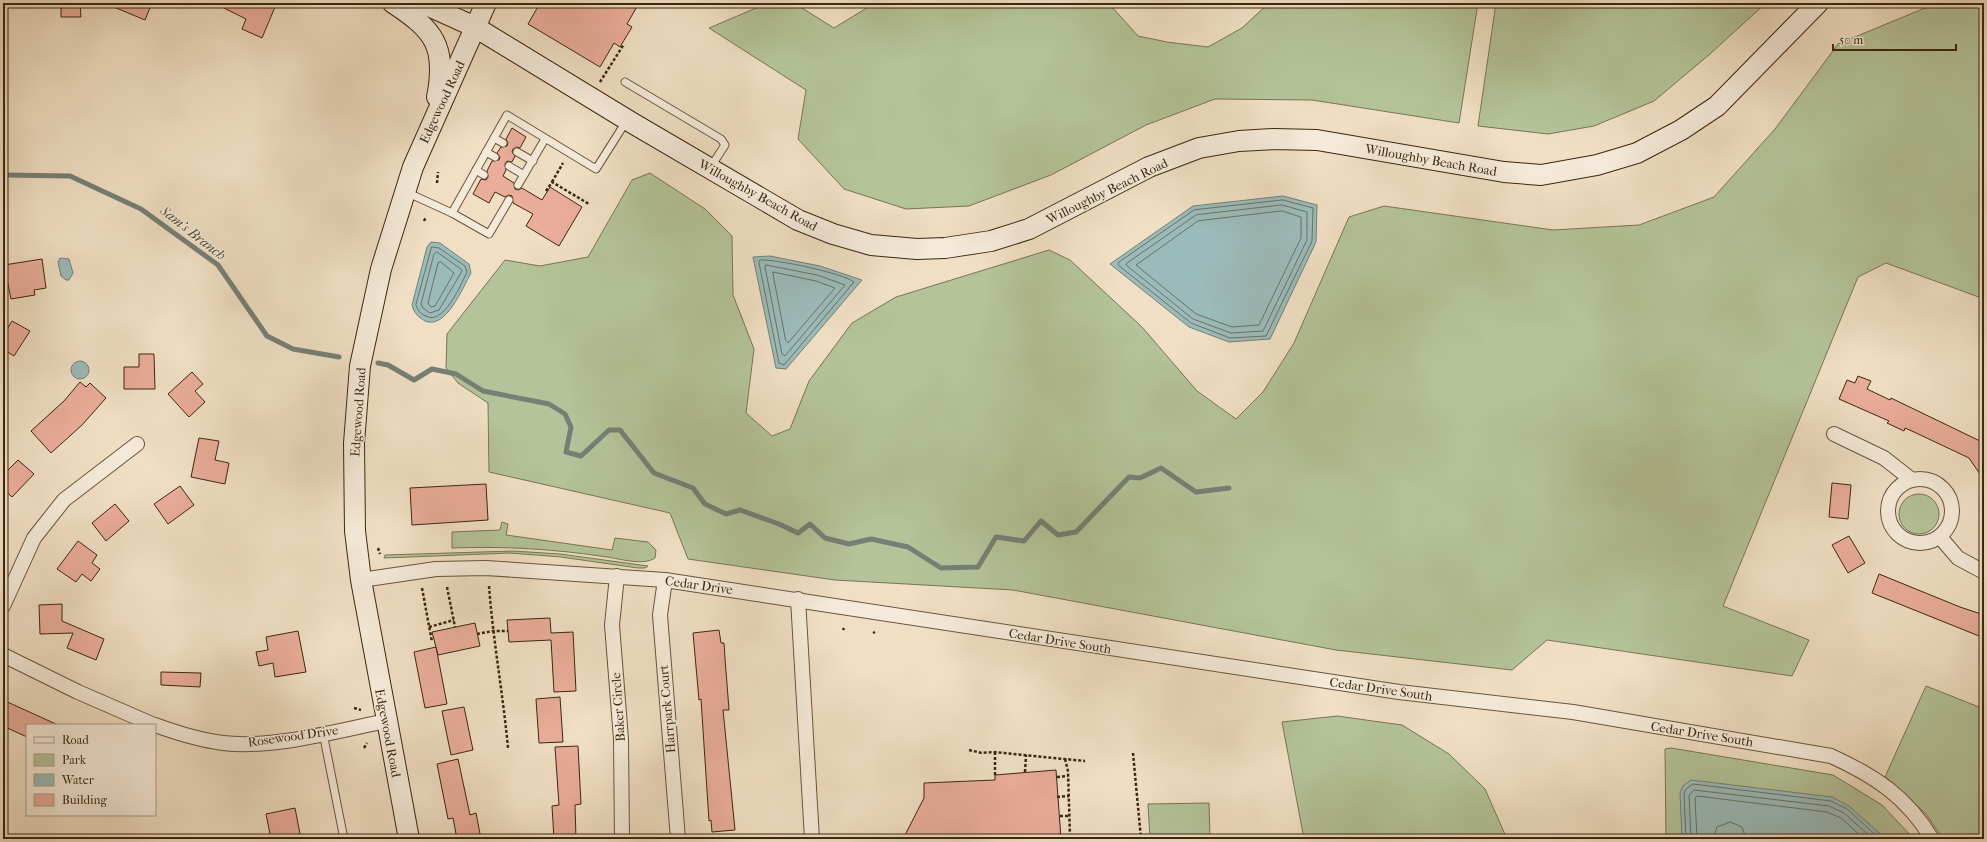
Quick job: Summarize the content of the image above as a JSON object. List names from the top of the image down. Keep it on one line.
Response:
{"streets":{"street":["Edgewood Road","Willoughby Beach Road","Cedar Drive","Cedar Drive South","Baker Circle","Harrpark Court","Rosewood Drive"]},"crossings":[["Edgewood Road","Willoughby Beach Road"],["Edgewood Road","Cedar Drive"],["Edgewood Road","Rosewood Drive"],["Cedar Drive","Cedar Drive South"],["Cedar Drive","Baker Circle"],["Cedar Drive","Harrpark Court"]],"water":["Sam's Branch"],"legend":["Road","Park","Water","Building"],"scale_bar":"50 m"}
